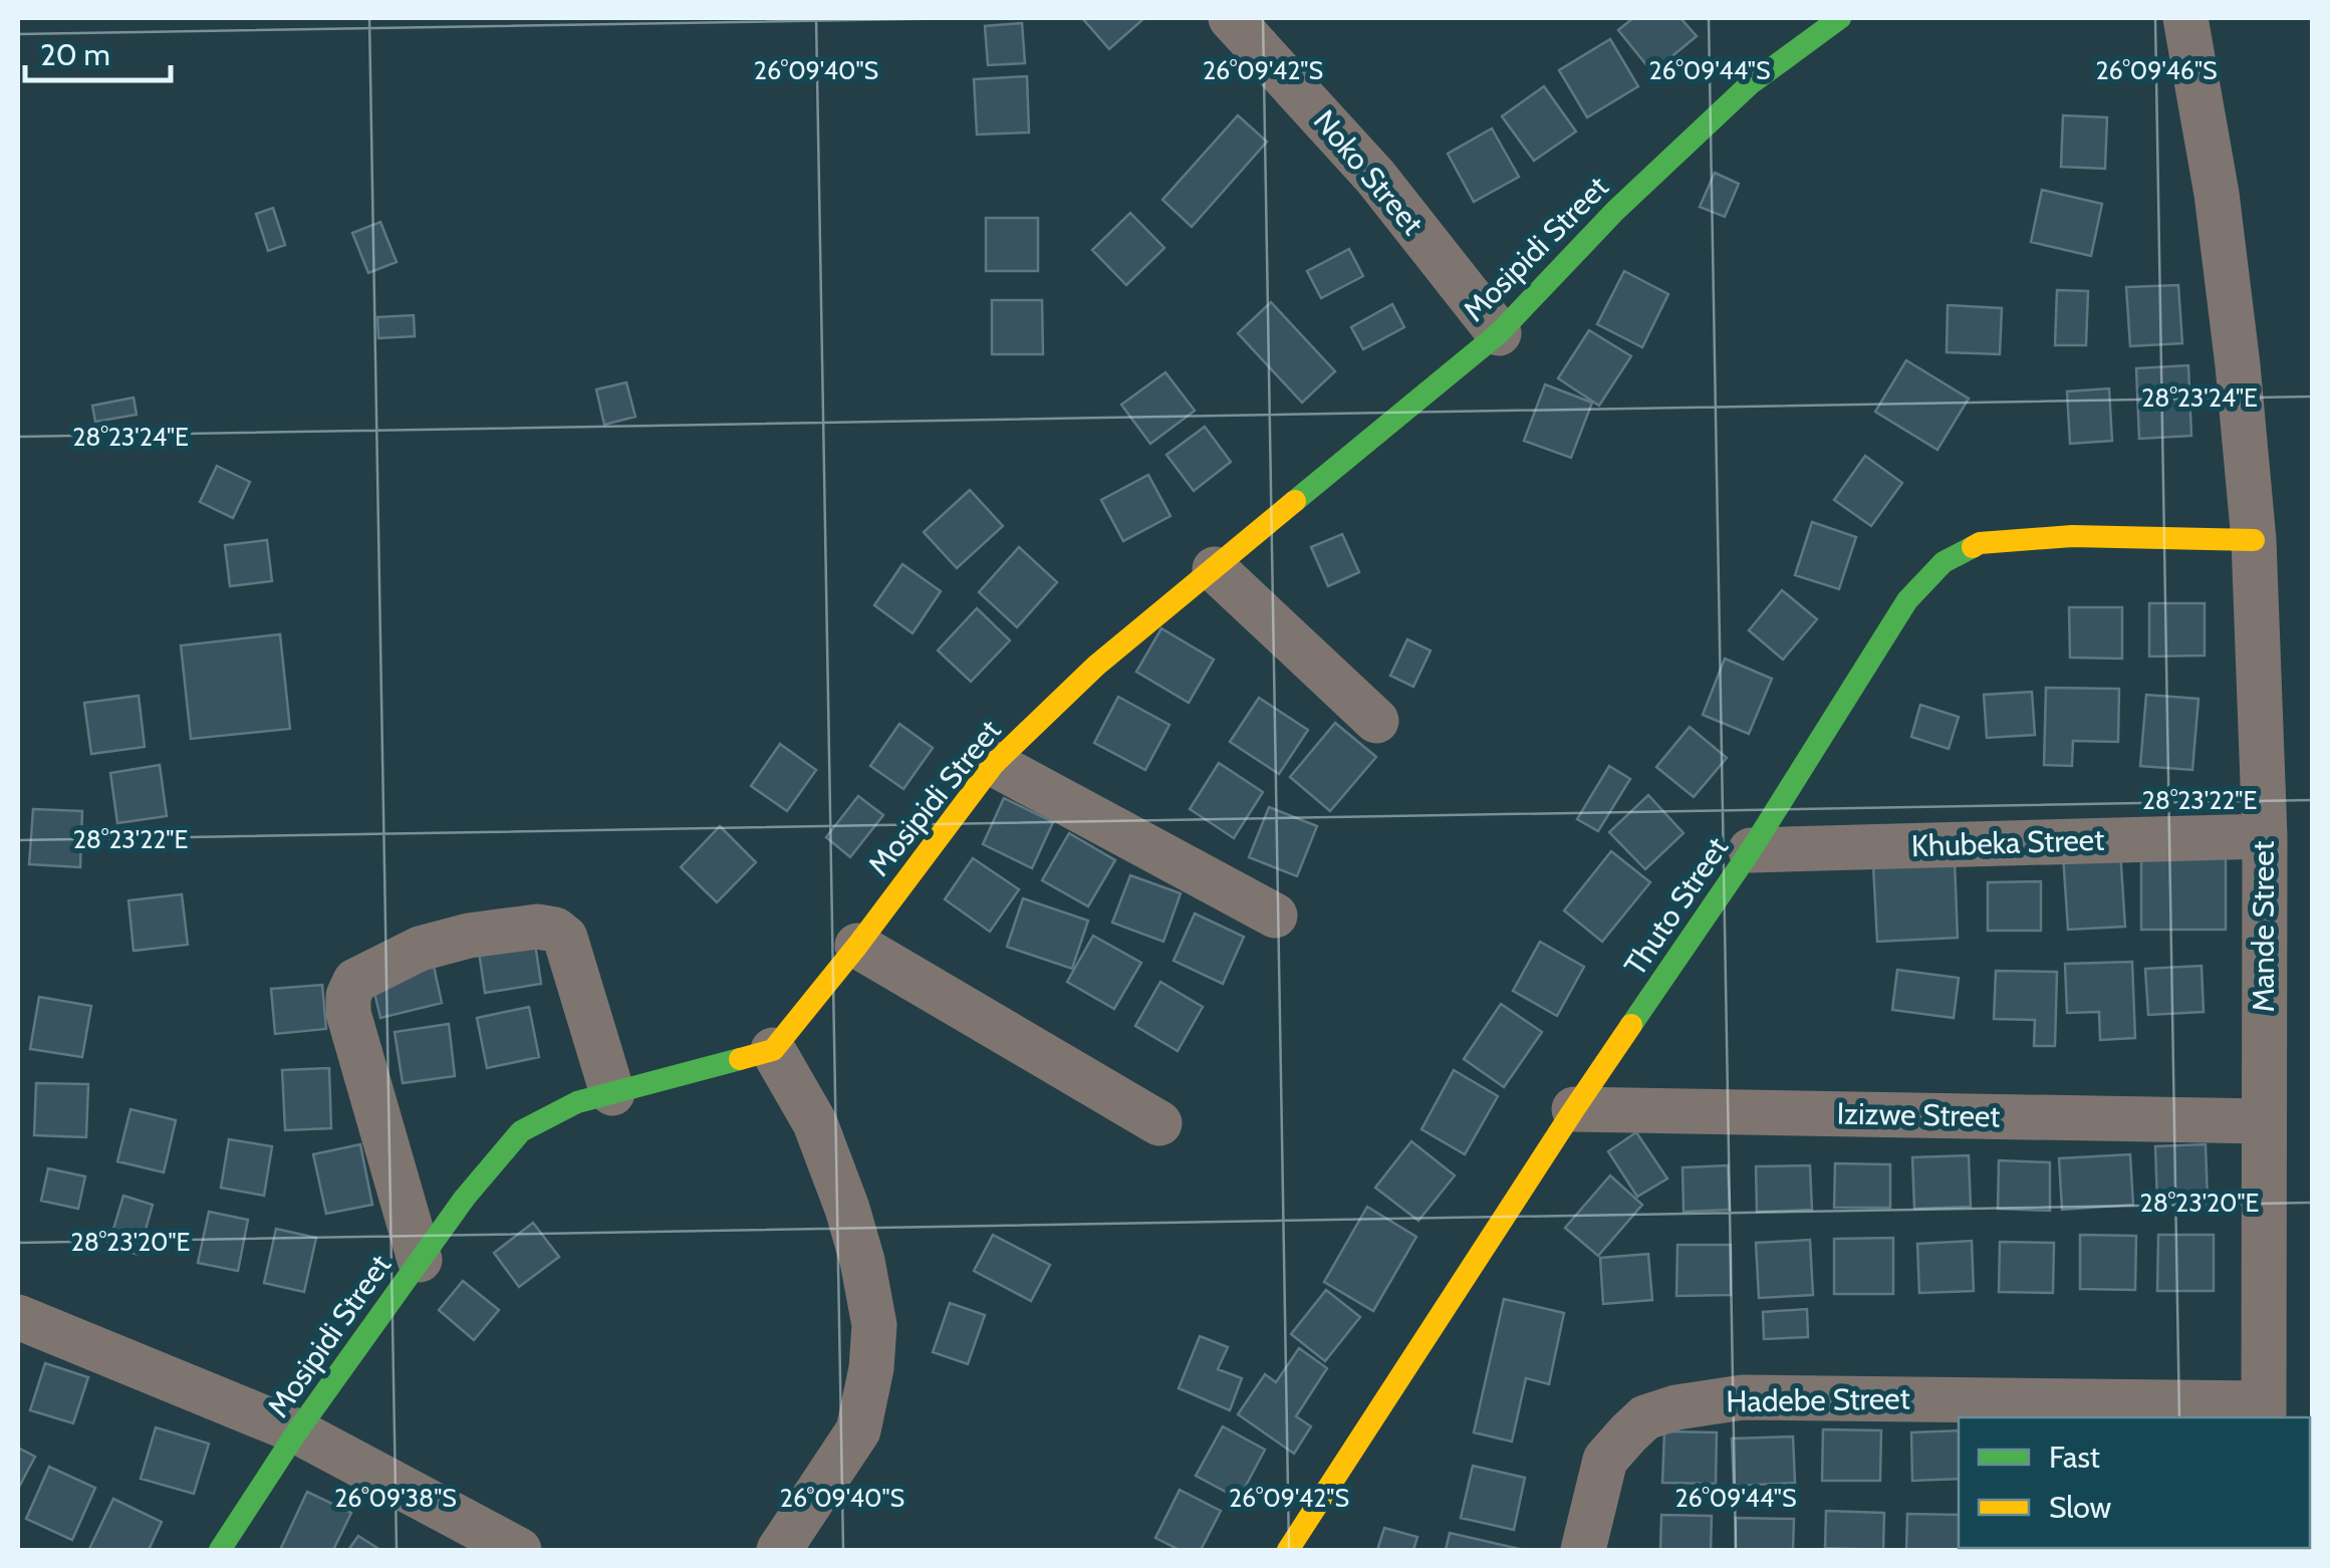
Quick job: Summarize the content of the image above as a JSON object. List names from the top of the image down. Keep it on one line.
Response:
{"streets":{"street":["Noko Street","Mosipidi Street","Khubeka Street","Thuto Street","Mande Street","Izizwe Street","Hadebe Street"]},"crossings":[["Noko Street","Mosipidi Street"],["Khubeka Street","Thuto Street"],["Khubeka Street","Mande Street"],["Thuto Street","Mande Street"],["Thuto Street","Izizwe Street"],["Mande Street","Izizwe Street"],["Mande Street","Hadebe Street"]],"legend":["Fast","Slow"],"scale_bar":"20 m","coordinates":["26°09'40\"S","26°09'42\"S","26°09'44\"S","26°09'46\"S","28°23'24\"E","28°23'22\"E","28°23'20\"E","26°09'38\"S"]}
